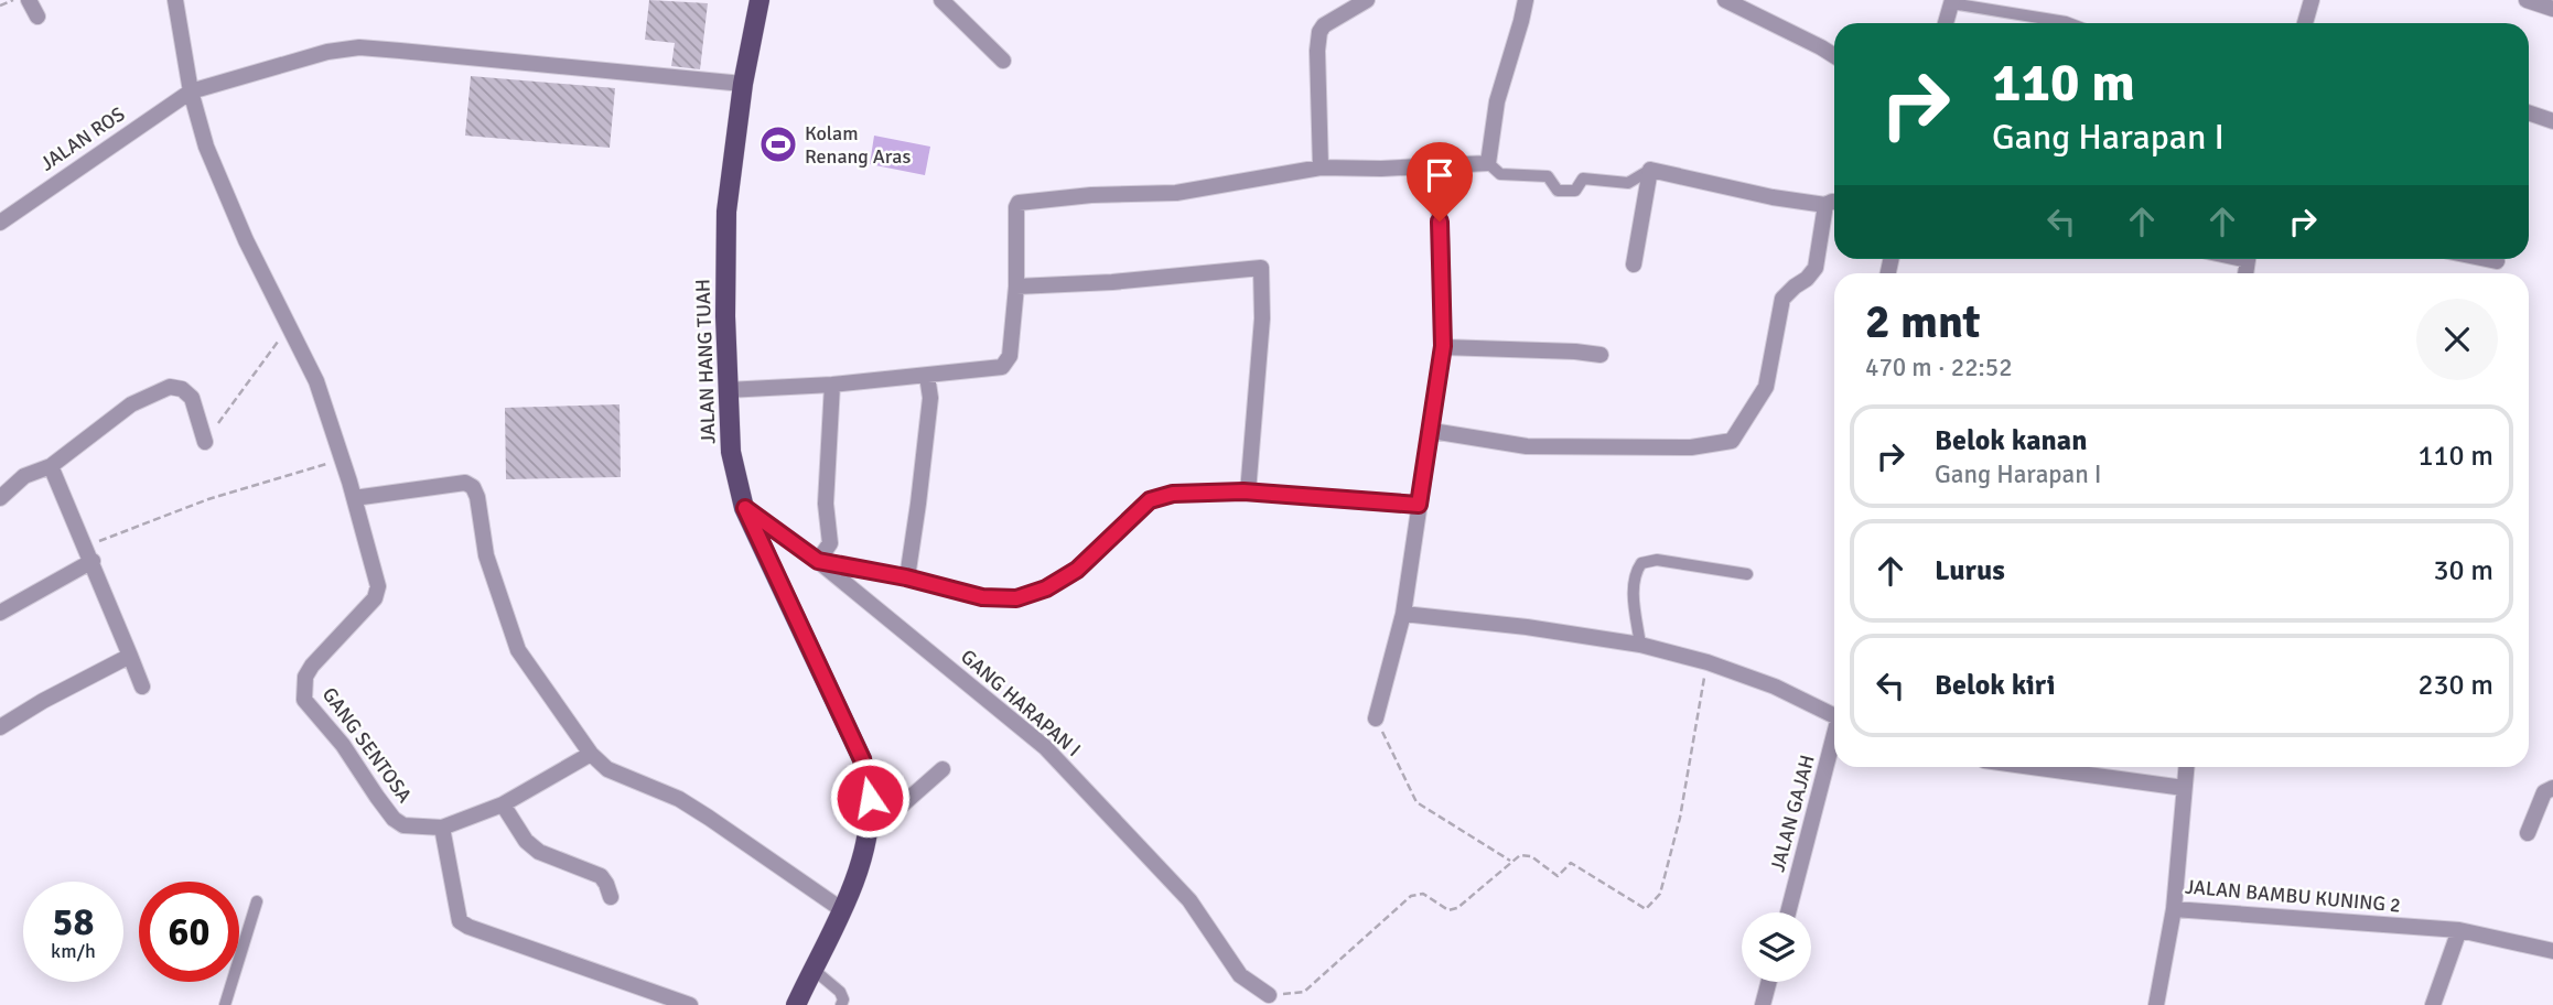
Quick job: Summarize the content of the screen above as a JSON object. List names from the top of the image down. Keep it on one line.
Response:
{"streets":{"main road":["JALAN HANG TUAH"],"street":["JALAN ROS","GANG HARAPAN I","GANG SENTOSA","JALAN GAJAH","JALAN BAMBU KUNING 2"]},"crossings":[["JALAN ROS","JALAN HANG TUAH"],["JALAN ROS","GANG SENTOSA"],["JALAN HANG TUAH","GANG HARAPAN I"]],"places":{"sports":["Kolam Renang Aras"]},"page":{"turn":["110 m","Gang Harapan I"],"heading":["2 mnt","470 m · 22:52"],"list":[{"name":"Belok kanan","note":"Gang Harapan I","value":"110 m"},{"name":"Lurus","value":"30 m"},{"name":"Belok kiri","value":"230 m"}],"speed":"58 km/h","limit":"60"}}
